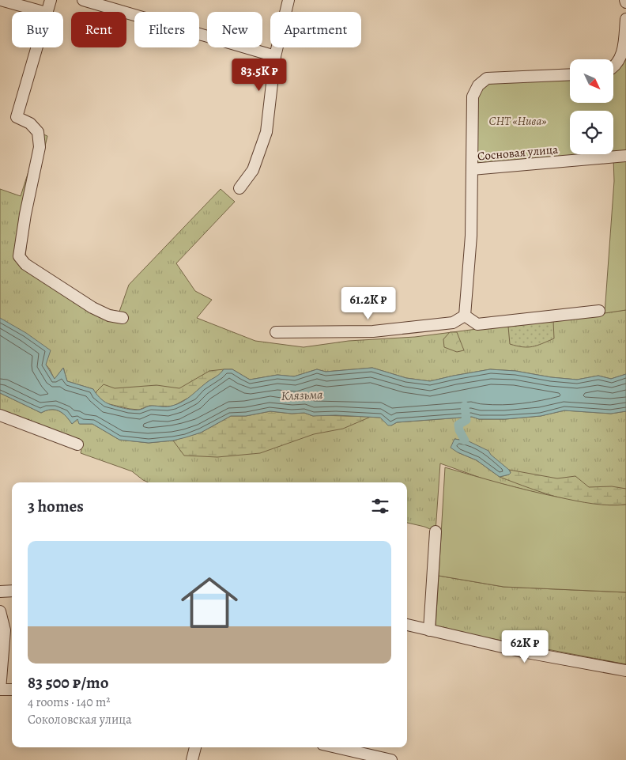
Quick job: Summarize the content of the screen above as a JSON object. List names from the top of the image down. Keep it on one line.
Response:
{"streets":{"street":["Сосновая улица"]},"water":["Клязьма"],"parks":["СНТ «Нива»"],"north":"bottom right","page":{"chip":["Buy","Rent","Filters","New","Apartment"],"price":["83.5K ₽","61.2K ₽","62K ₽"],"heading":"3 homes","list":[{"name":"83 500 ₽/mo","note":"4 rooms · 140 m² · Соколовская улица"}]}}
